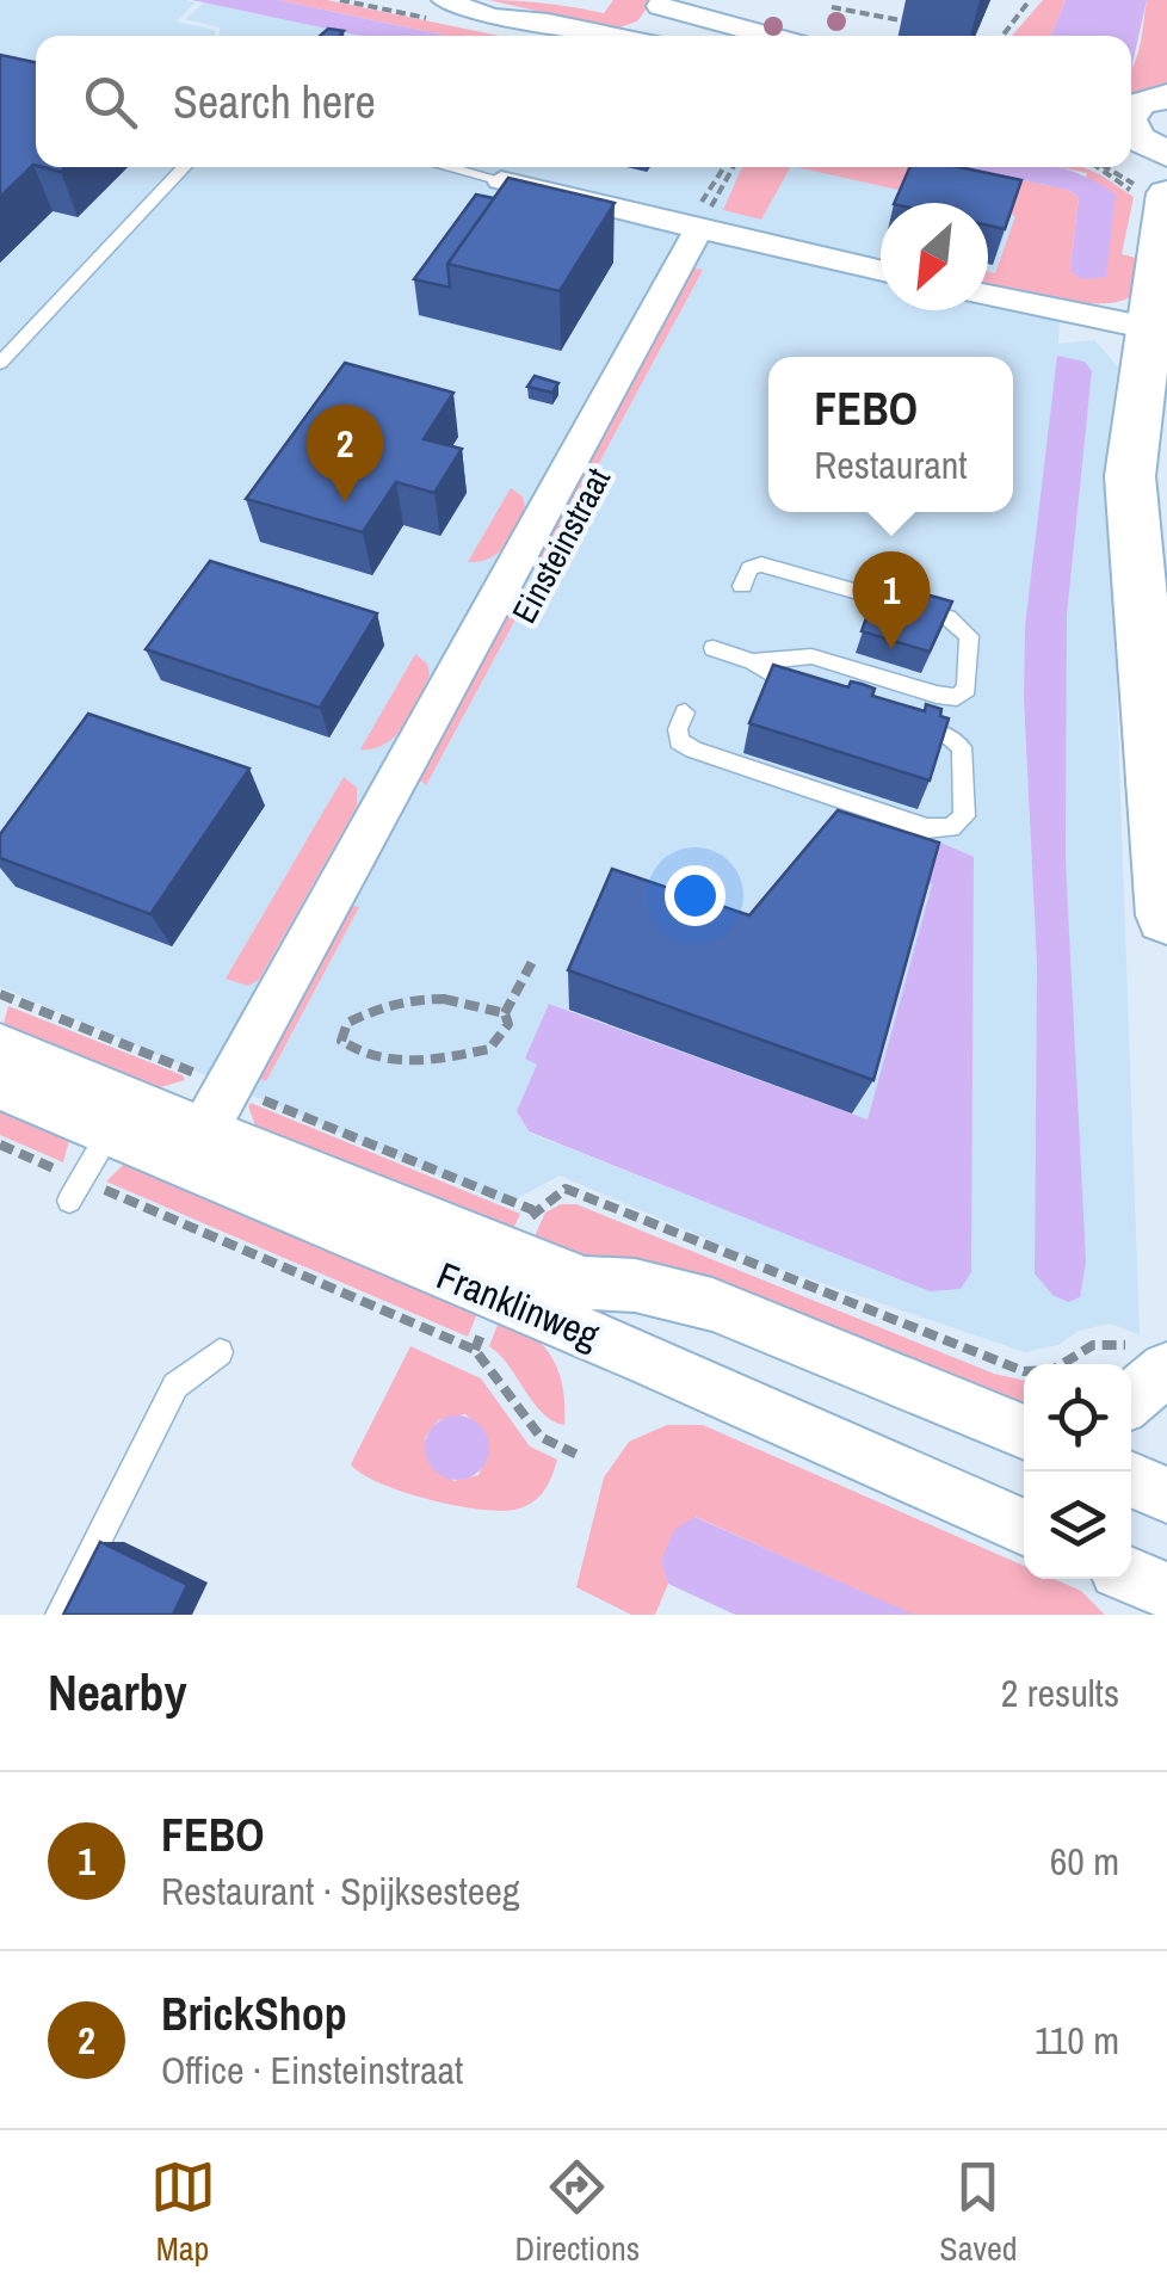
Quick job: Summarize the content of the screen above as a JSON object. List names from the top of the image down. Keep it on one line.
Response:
{"streets":{"street":["Einsteinstraat","Franklinweg"]},"crossings":[["Einsteinstraat","Franklinweg"]],"north":"bottom left","page":{"search":"Search here","popup":["FEBO","Restaurant"],"pins":["2","1"],"heading":["Nearby","2 results"],"list":[{"mark":"1","name":"FEBO","note":"Restaurant · Spijksesteeg","value":"60 m"},{"mark":"2","name":"BrickShop","note":"Office · Einsteinstraat","value":"110 m"}],"nav":["Map","Directions","Saved"]}}
